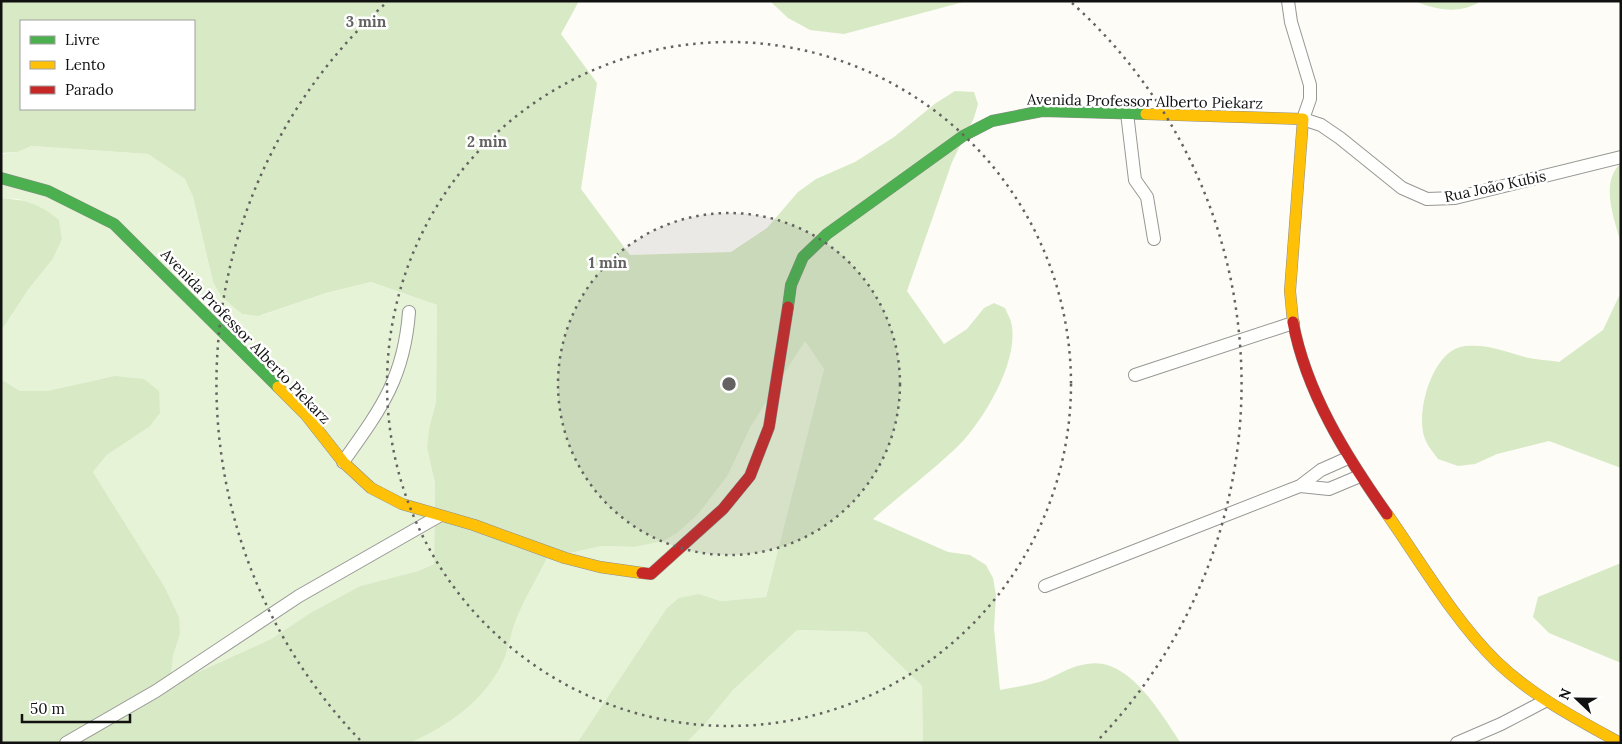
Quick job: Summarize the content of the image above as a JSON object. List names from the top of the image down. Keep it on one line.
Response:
{"streets":{"street":["Avenida Professor Alberto Piekarz","Rua João Kubis"]},"crossings":[["Avenida Professor Alberto Piekarz","Rua João Kubis"]],"legend":["Livre","Lento","Parado"],"scale_bar":"50 m","north":"left","rings":["3 min","2 min","1 min"]}
